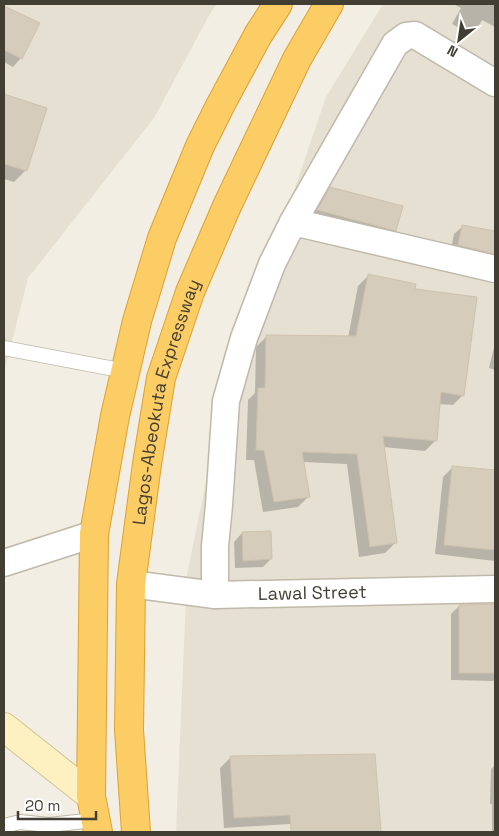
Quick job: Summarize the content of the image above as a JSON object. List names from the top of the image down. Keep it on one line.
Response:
{"streets":{"highway":["Lagos-Abeokuta Expressway"],"street":["Lawal Street"]},"crossings":[["Lagos-Abeokuta Expressway","Lawal Street"]],"scale_bar":"20 m","north":"bottom left"}
